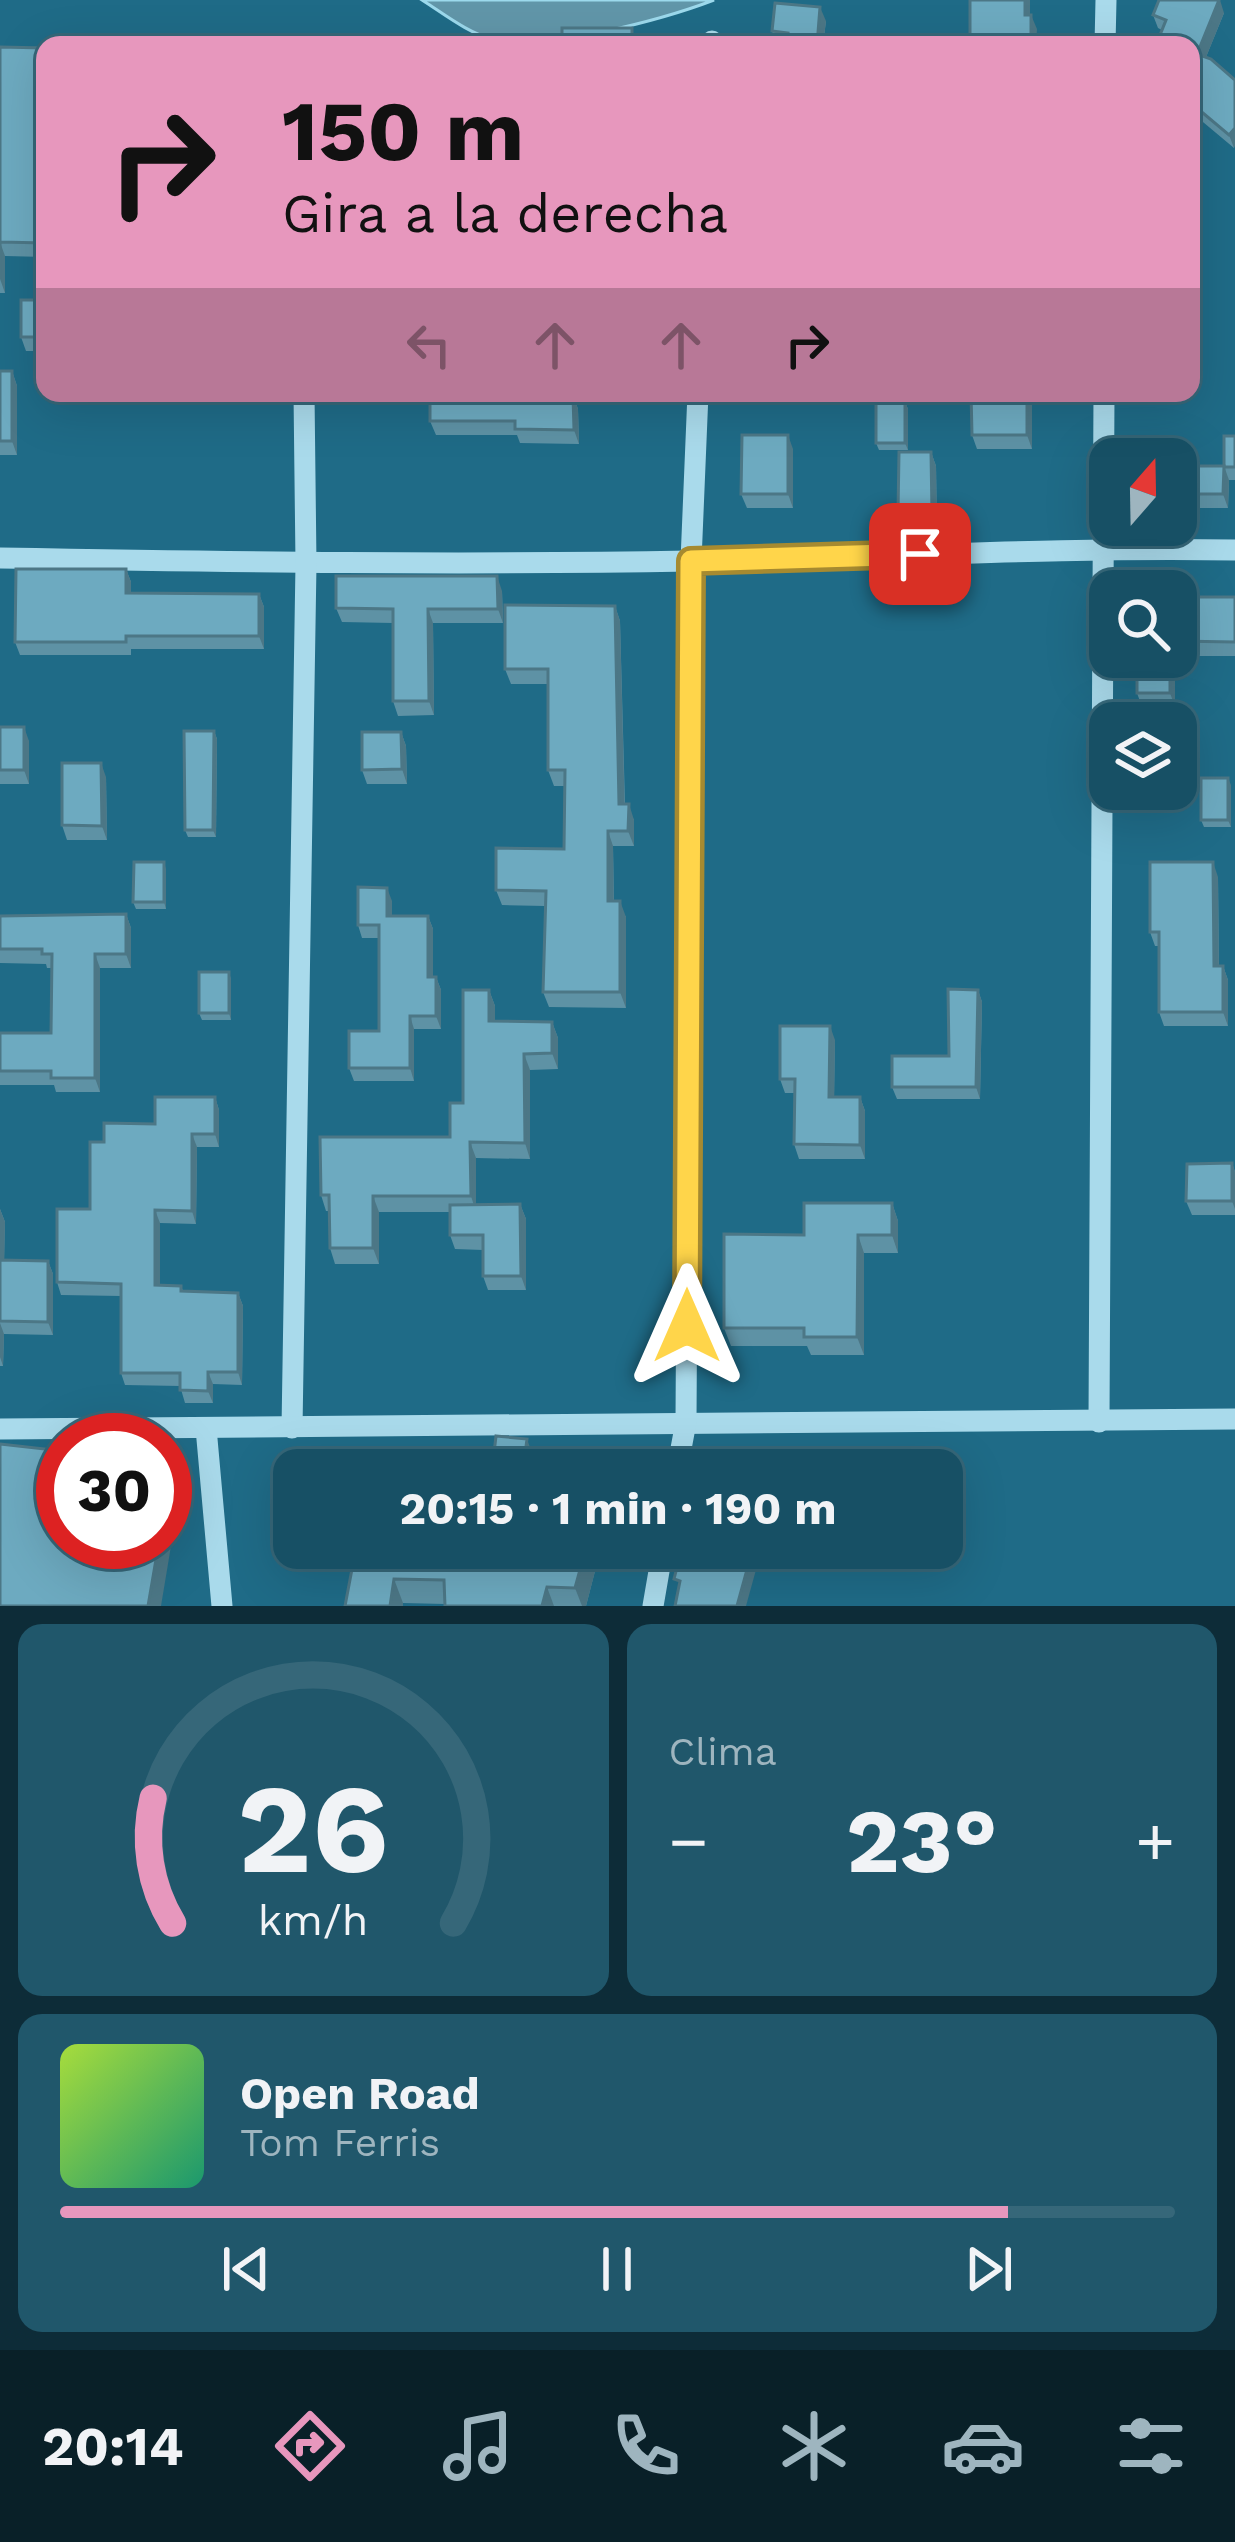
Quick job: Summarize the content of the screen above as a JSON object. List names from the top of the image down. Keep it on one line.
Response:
{"north":"top","page":{"turn":["150 m","Gira a la derecha"],"limit":"30","trip":"20:15 · 1 min · 190 m","tile":"Clima","heat":["−","23°","+"],"song":["Open Road","Tom Ferris"],"tabs":"20:14","gauge":["26","km/h"]}}
